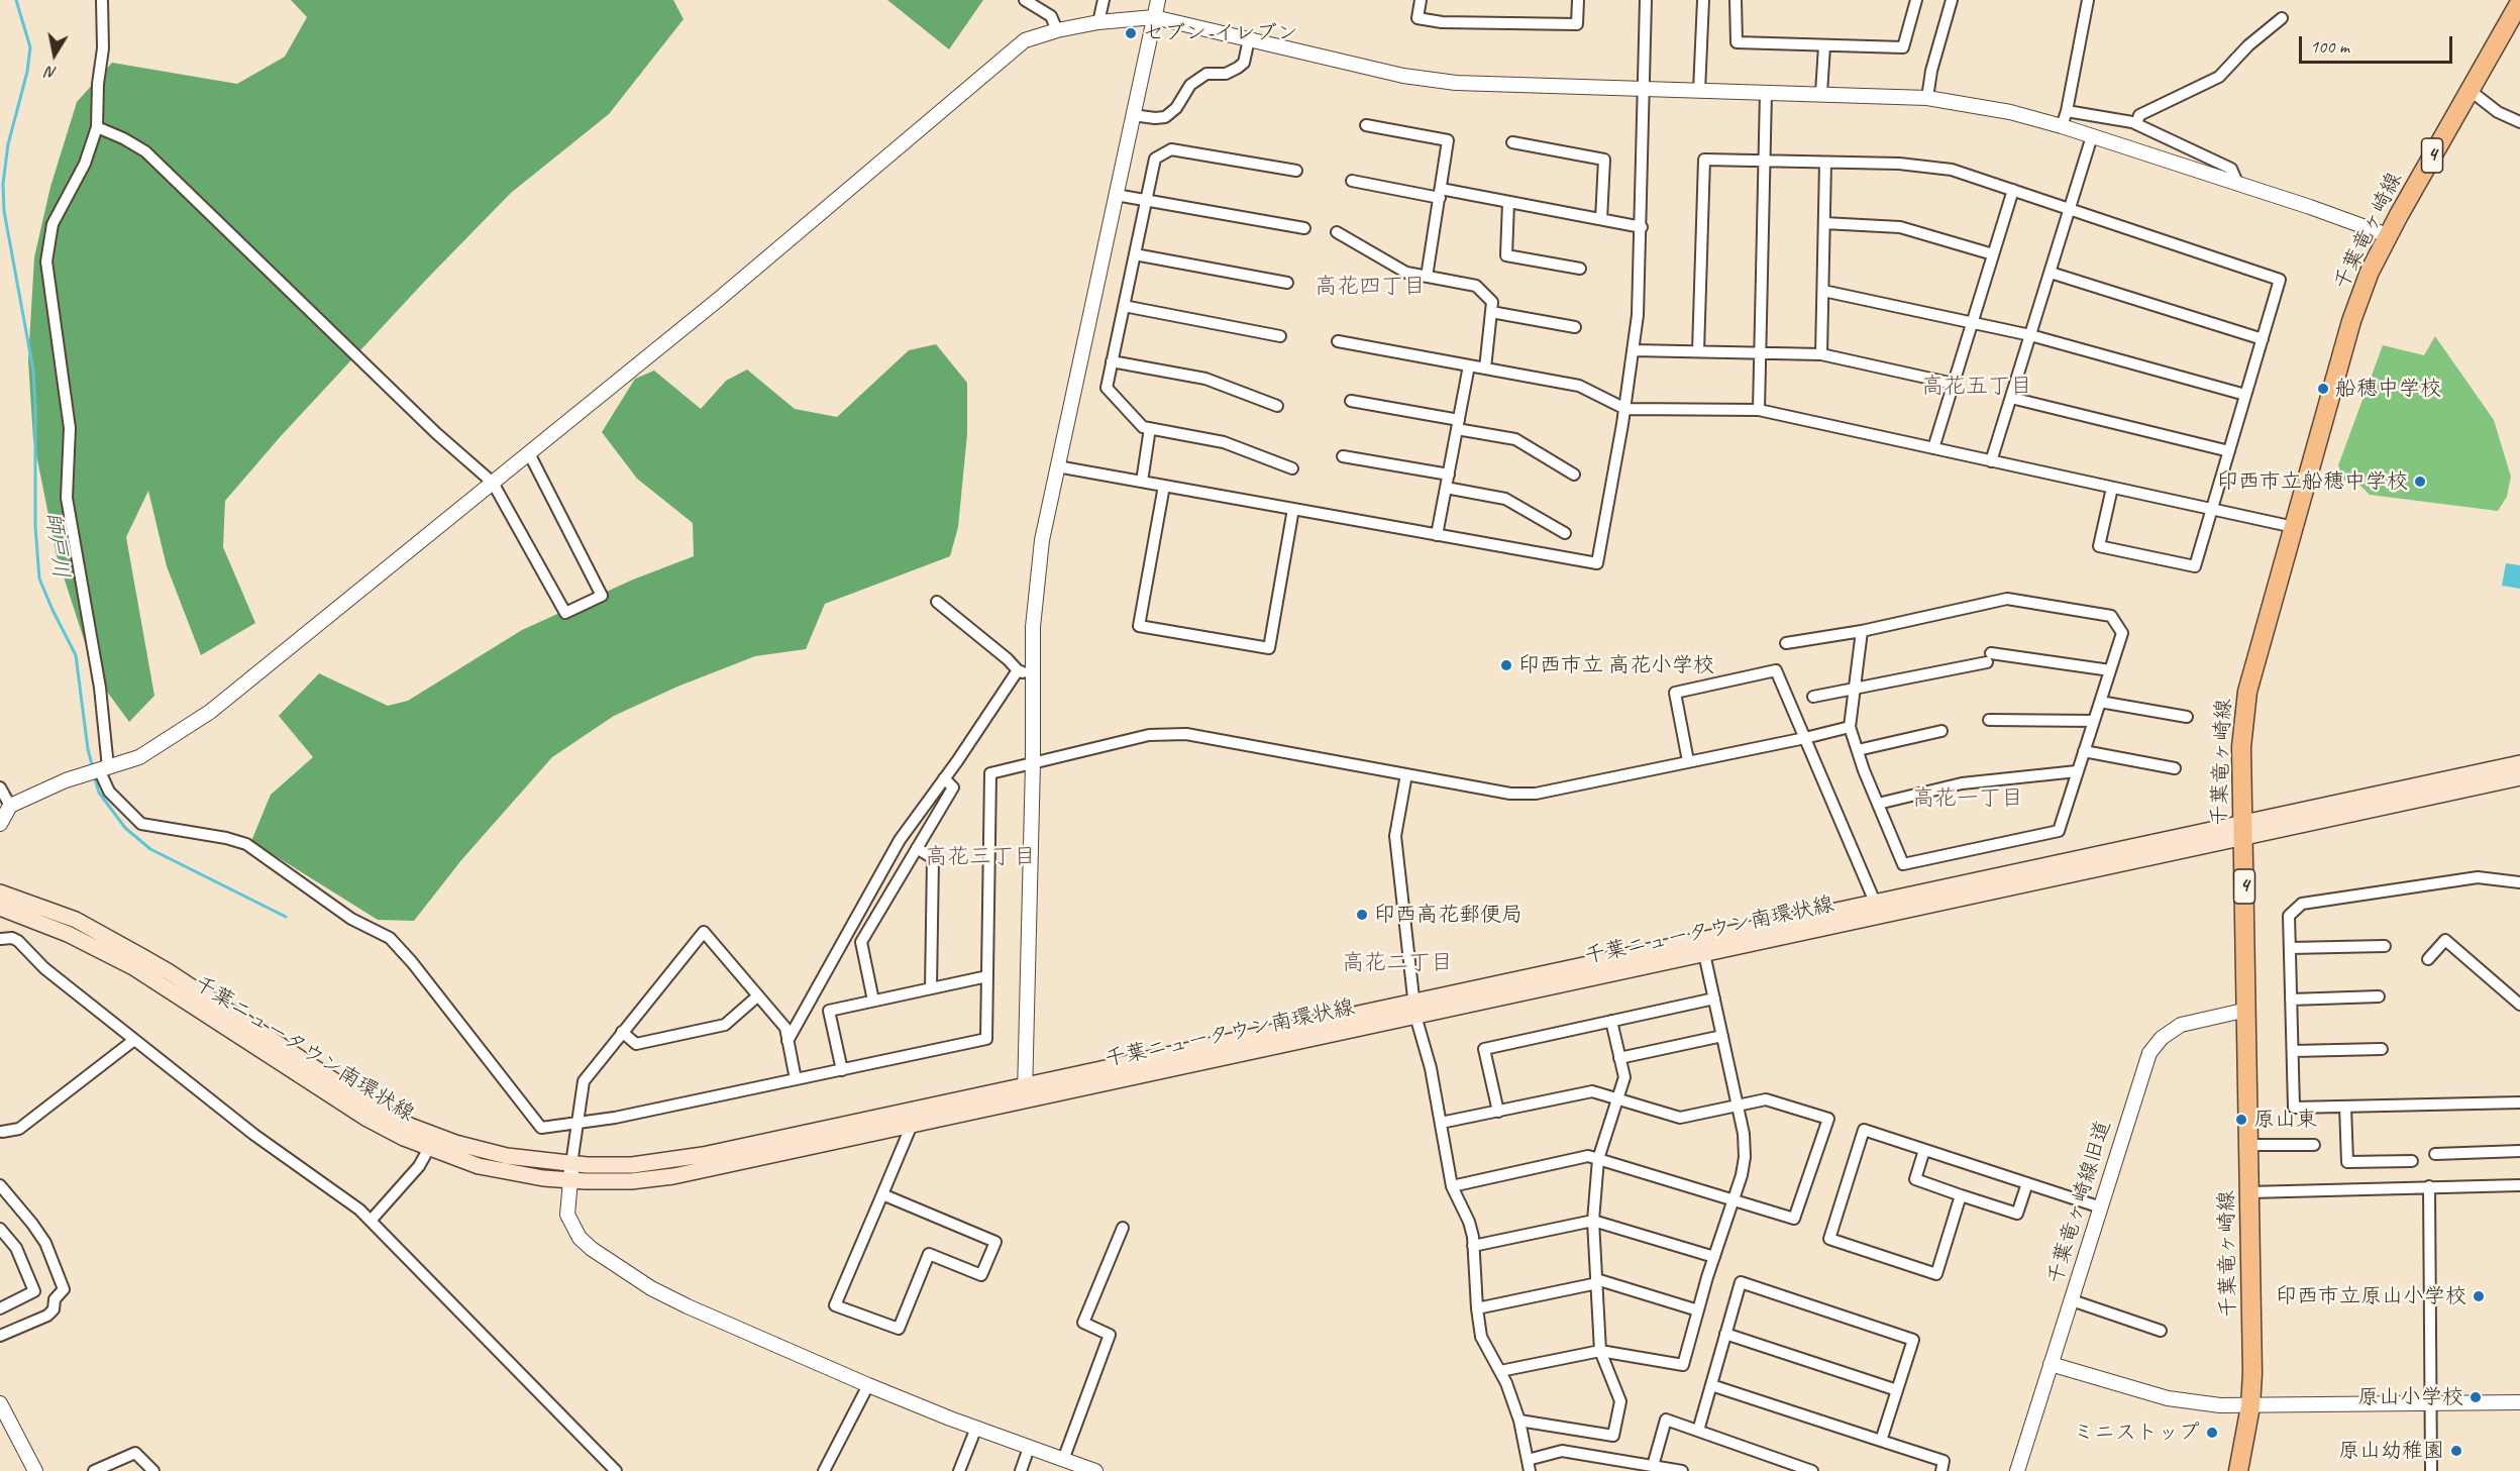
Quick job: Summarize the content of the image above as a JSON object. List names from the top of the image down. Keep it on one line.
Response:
{"streets":{"main road":["4","千葉竜ヶ崎線","千葉ニュータウン南環状線"],"street":["千葉竜ヶ崎線旧道"]},"crossings":[["千葉竜ヶ崎線","千葉ニュータウン南環状線"],["千葉竜ヶ崎線","千葉竜ヶ崎線旧道"]],"districts":["高花四丁目","高花五丁目","高花一丁目","高花三丁目","高花二丁目"],"water":["師戸川"],"places":["セブン-イレブン","船穂中学校","印西市立船穂中学校","印西市立 高花小学校","印西高花郵便局","原山東","印西市立原山小学校","原山小学校","ミニストップ","原山幼稚園"],"scale_bar":"100 m","north":"bottom"}
